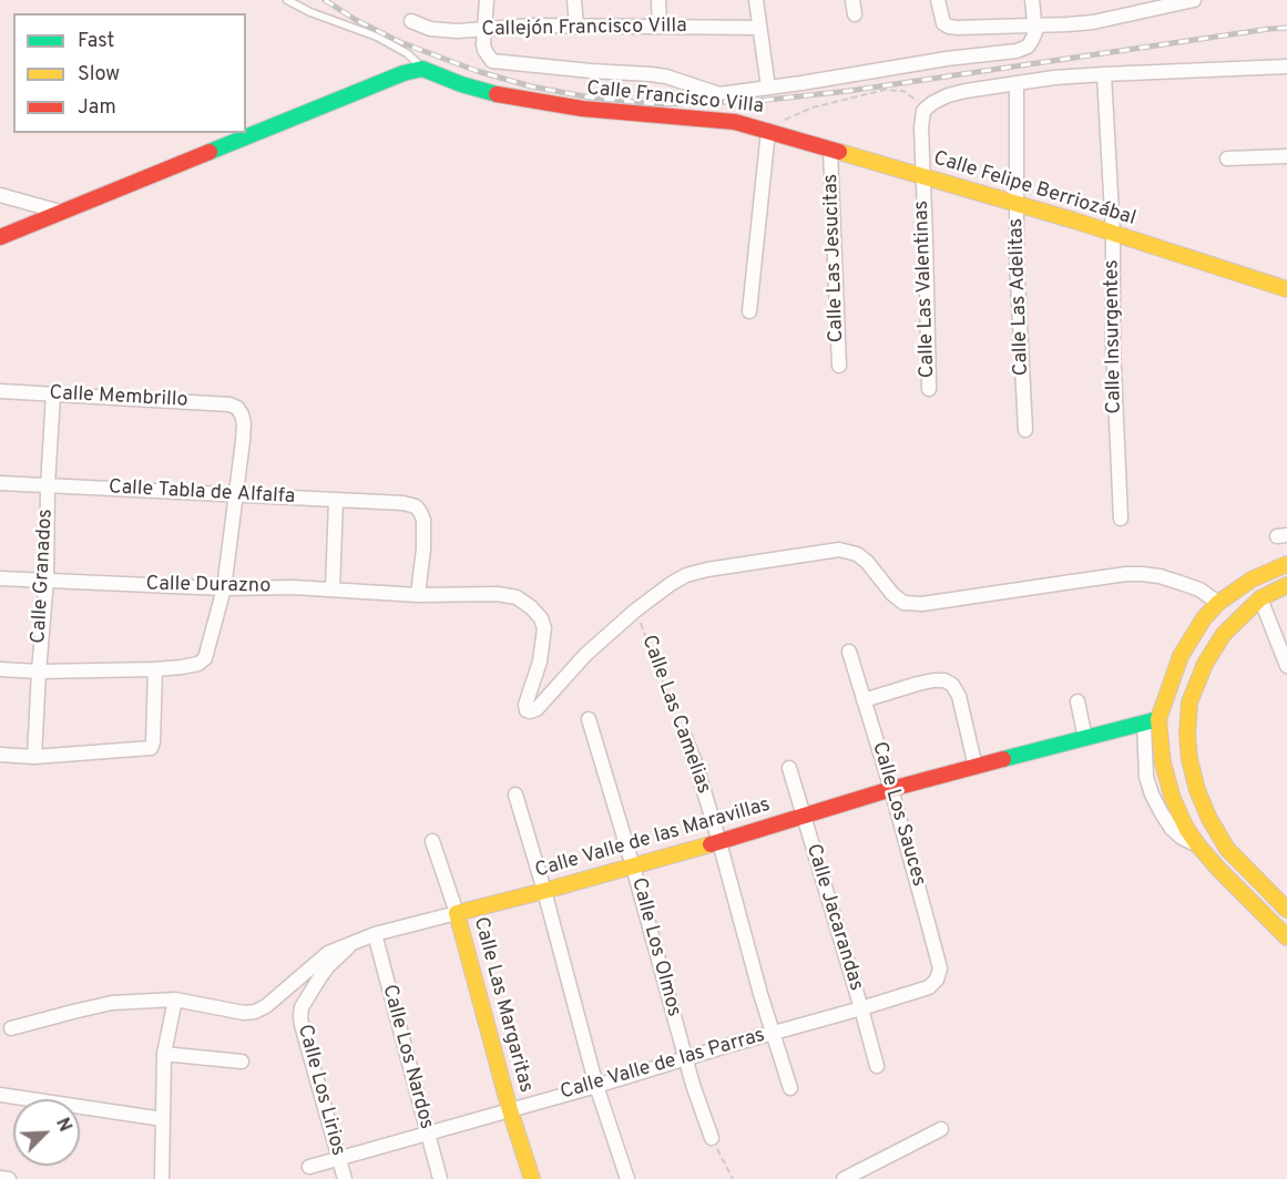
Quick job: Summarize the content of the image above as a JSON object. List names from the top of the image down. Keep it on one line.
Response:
{"streets":{"street":["Callejón Francisco Villa","Calle Francisco Villa","Calle Felipe Berriozábal","Calle Las Jesucitas","Calle Las Valentinas","Calle Las Adelitas","Calle Insurgentes","Calle Membrillo","Calle Tabla de Alfalfa","Calle Granados","Calle Durazno","Calle Las Camelias","Calle Los Sauces","Calle Valle de las Maravillas","Calle Jacarandas","Calle Los Olmos","Calle Las Margaritas","Calle Los Nardos","Calle Valle de las Parras","Calle Los Lirios"]},"crossings":[["Callejón Francisco Villa","Calle Francisco Villa"],["Calle Francisco Villa","Calle Felipe Berriozábal"],["Calle Francisco Villa","Calle Las Valentinas"],["Calle Felipe Berriozábal","Calle Las Jesucitas"],["Calle Felipe Berriozábal","Calle Las Valentinas"],["Calle Felipe Berriozábal","Calle Las Adelitas"],["Calle Felipe Berriozábal","Calle Insurgentes"],["Calle Membrillo","Calle Tabla de Alfalfa"],["Calle Membrillo","Calle Granados"],["Calle Tabla de Alfalfa","Calle Granados"],["Calle Tabla de Alfalfa","Calle Durazno"],["Calle Granados","Calle Durazno"],["Calle Durazno","Calle Las Camelias"],["Calle Las Camelias","Calle Valle de las Maravillas"],["Calle Las Camelias","Calle Valle de las Parras"],["Calle Los Sauces","Calle Valle de las Maravillas"],["Calle Los Sauces","Calle Valle de las Parras"],["Calle Valle de las Maravillas","Calle Jacarandas"],["Calle Valle de las Maravillas","Calle Los Olmos"],["Calle Valle de las Maravillas","Calle Las Margaritas"],["Calle Valle de las Maravillas","Calle Los Nardos"],["Calle Valle de las Maravillas","Calle Los Lirios"],["Calle Jacarandas","Calle Valle de las Parras"],["Calle Los Olmos","Calle Valle de las Parras"],["Calle Las Margaritas","Calle Valle de las Parras"],["Calle Los Nardos","Calle Valle de las Parras"],["Calle Valle de las Parras","Calle Los Lirios"]],"legend":["Fast","Slow","Jam"],"north":"top right"}
